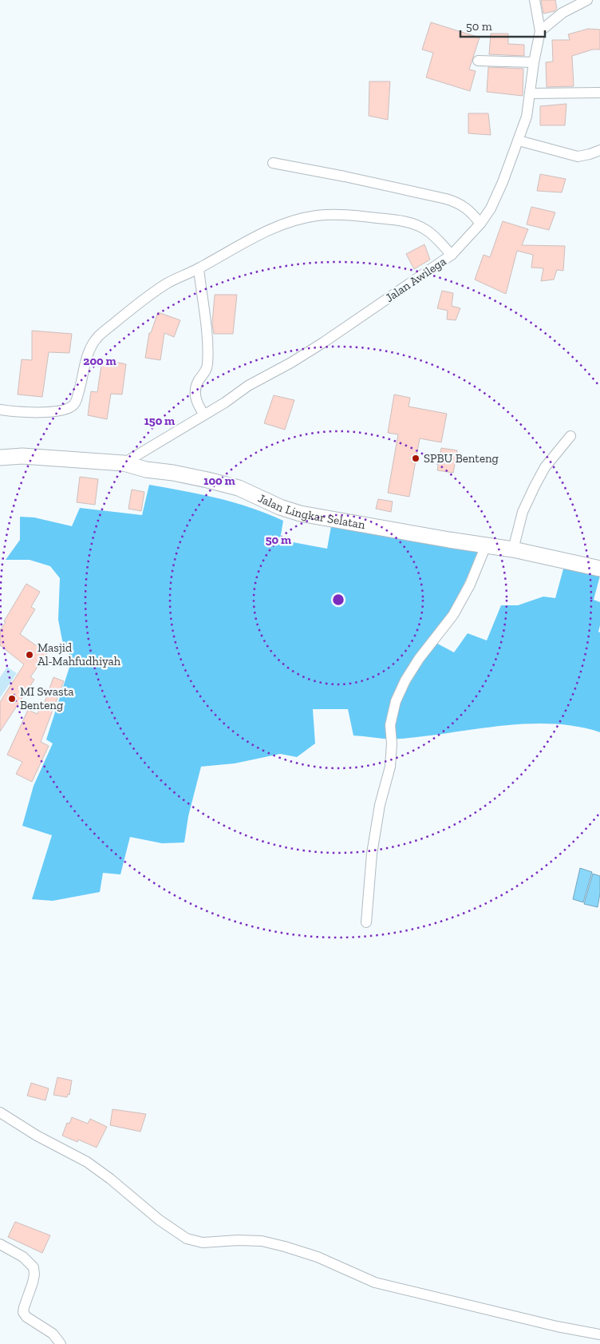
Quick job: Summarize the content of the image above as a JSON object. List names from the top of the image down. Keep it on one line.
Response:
{"streets":{"street":["Jalan Awilega","Jalan Lingkar Selatan"]},"crossings":[["Jalan Awilega","Jalan Lingkar Selatan"]],"places":["SPBU Benteng","Masjid Al-Mahfudhiyah","MI Swasta Benteng"],"scale_bar":"50 m","rings":["200 m","150 m","100 m","50 m"]}
